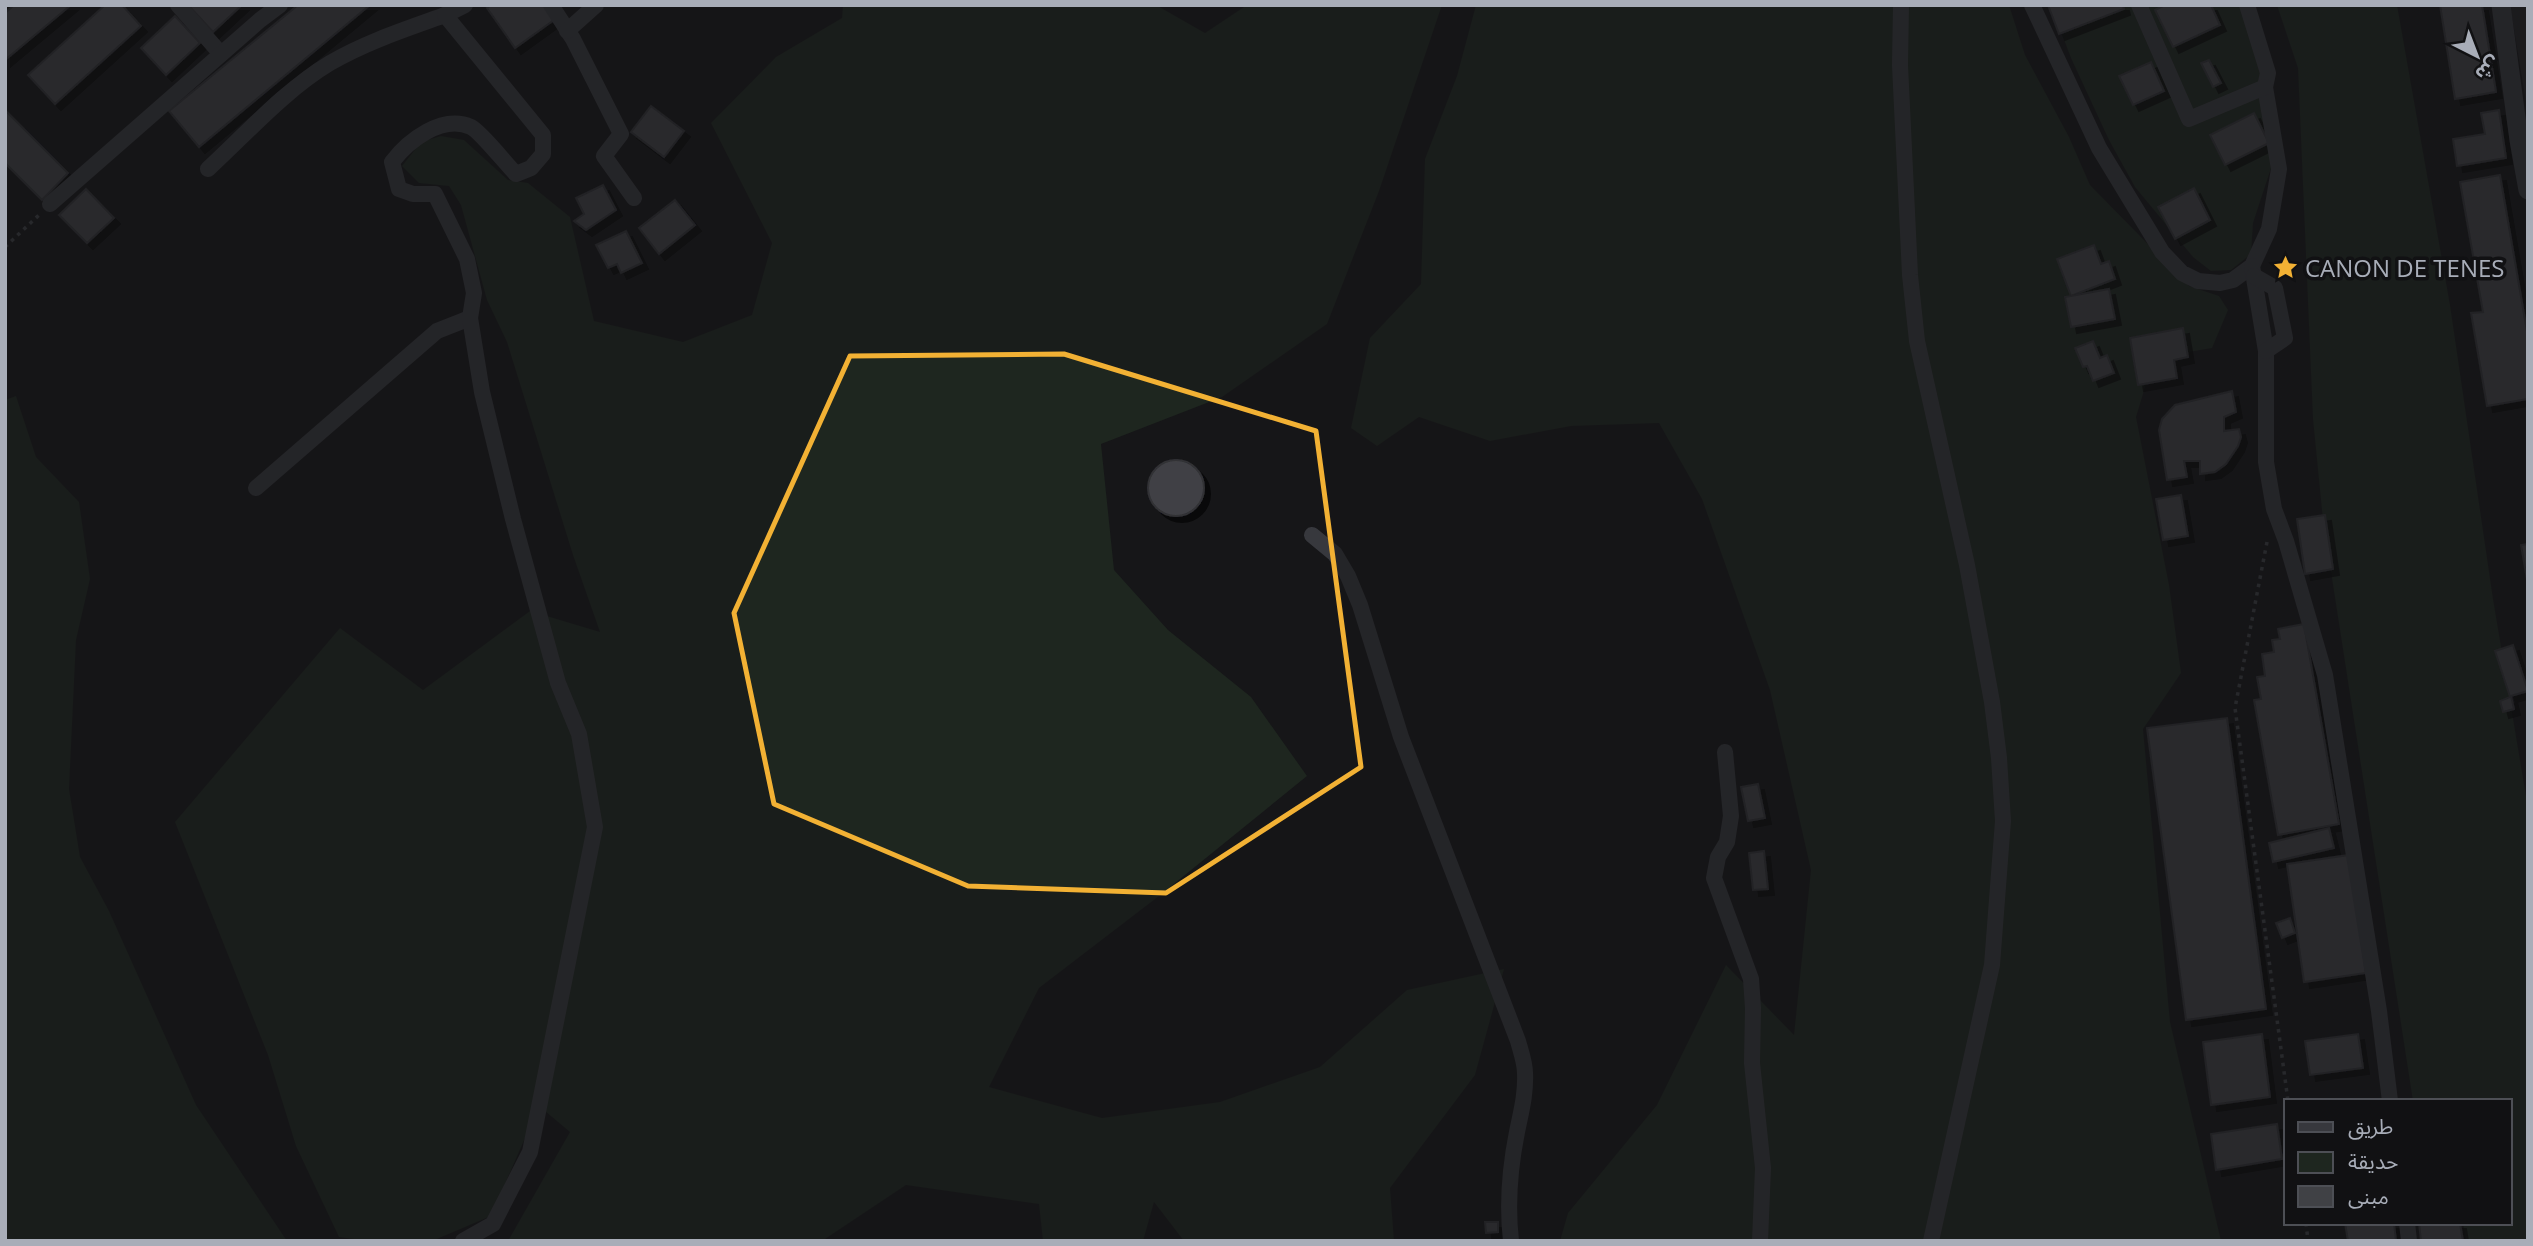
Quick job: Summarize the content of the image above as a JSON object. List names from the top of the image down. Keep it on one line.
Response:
{"places":{"place":["CANON DE TENES"]},"legend":["طريق","حديقة","مبنى"],"north":"bottom right"}
